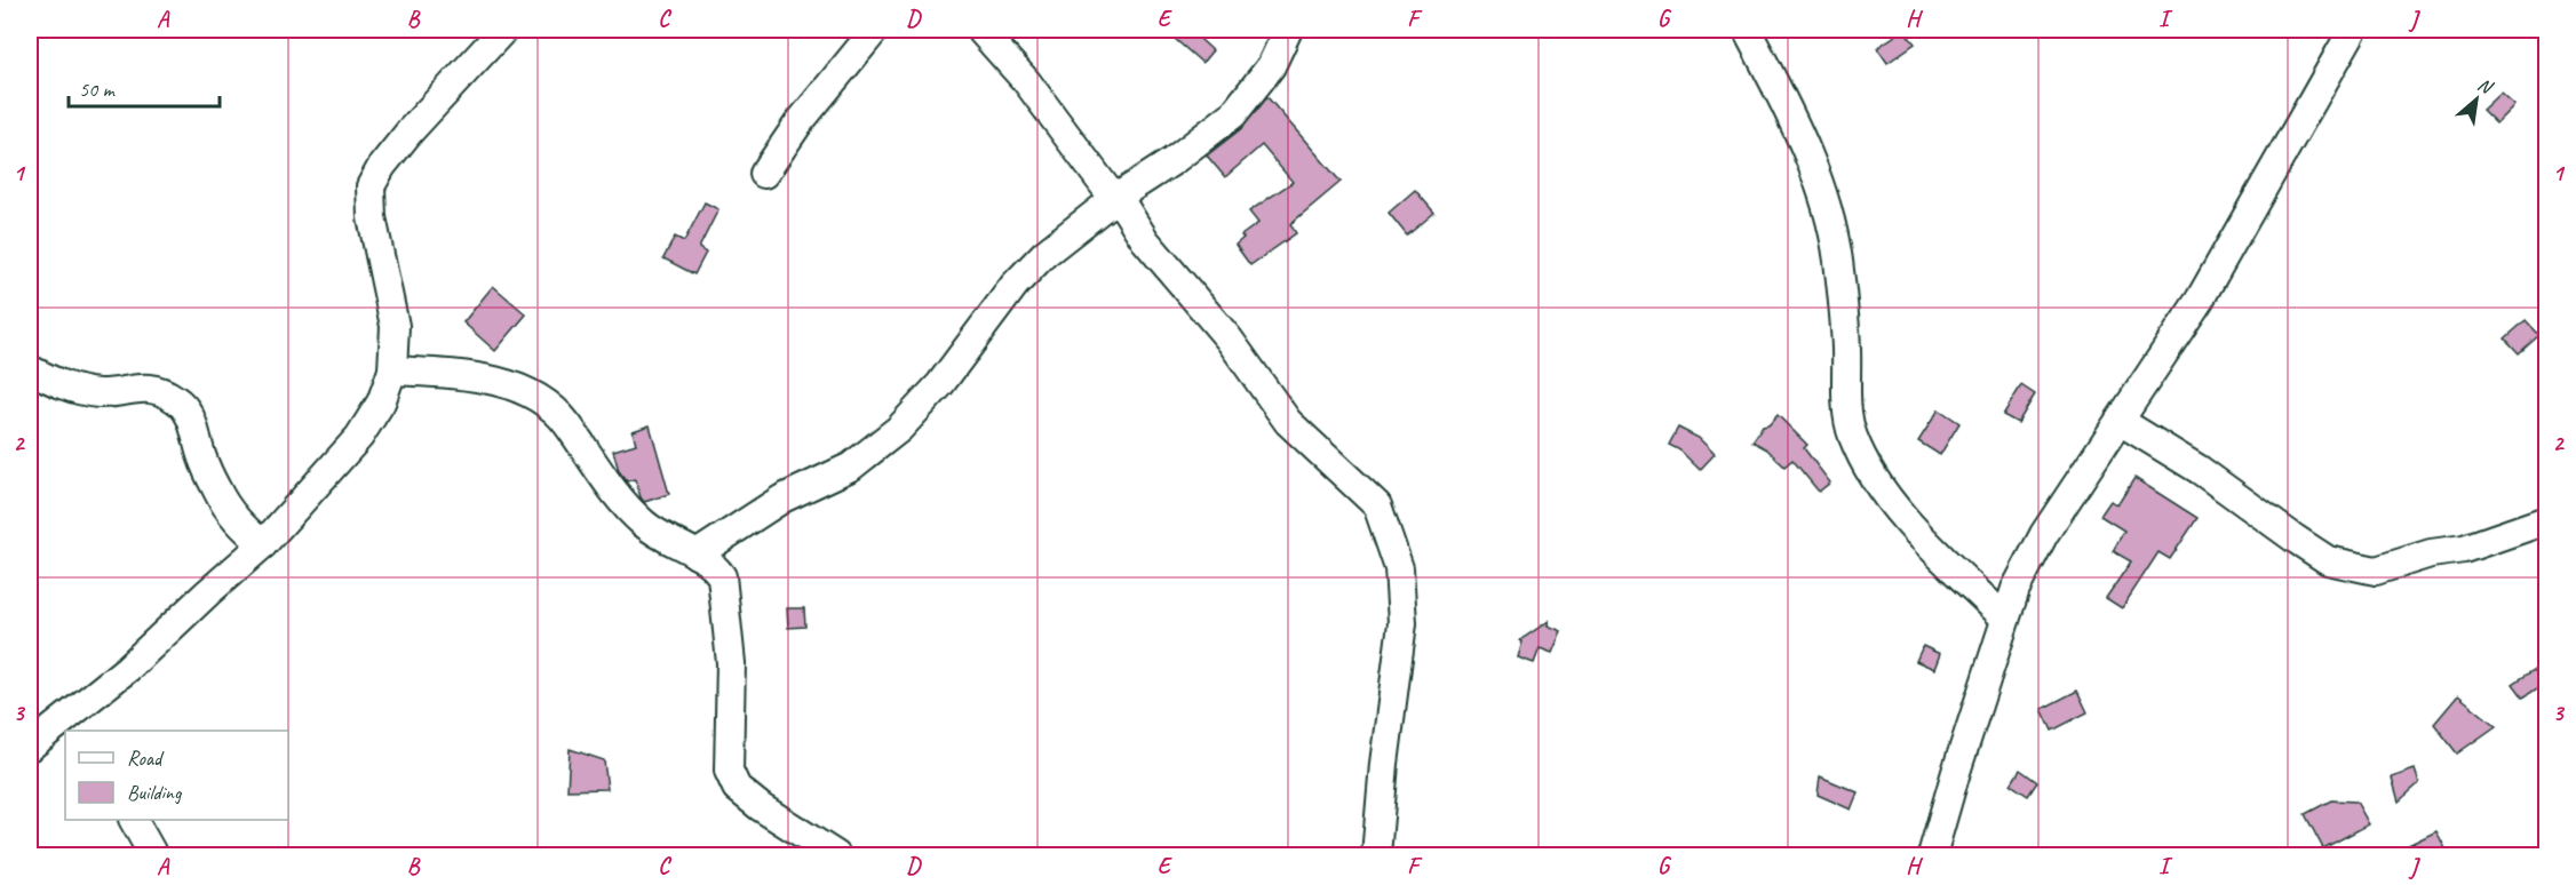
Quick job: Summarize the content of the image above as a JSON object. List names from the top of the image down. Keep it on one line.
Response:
{"legend":["Road","Building"],"scale_bar":"50 m","north":"top right","grid":{"columns":["A","B","C","D","E","F","G","H","I","J"],"rows":["1","2","3"]}}
